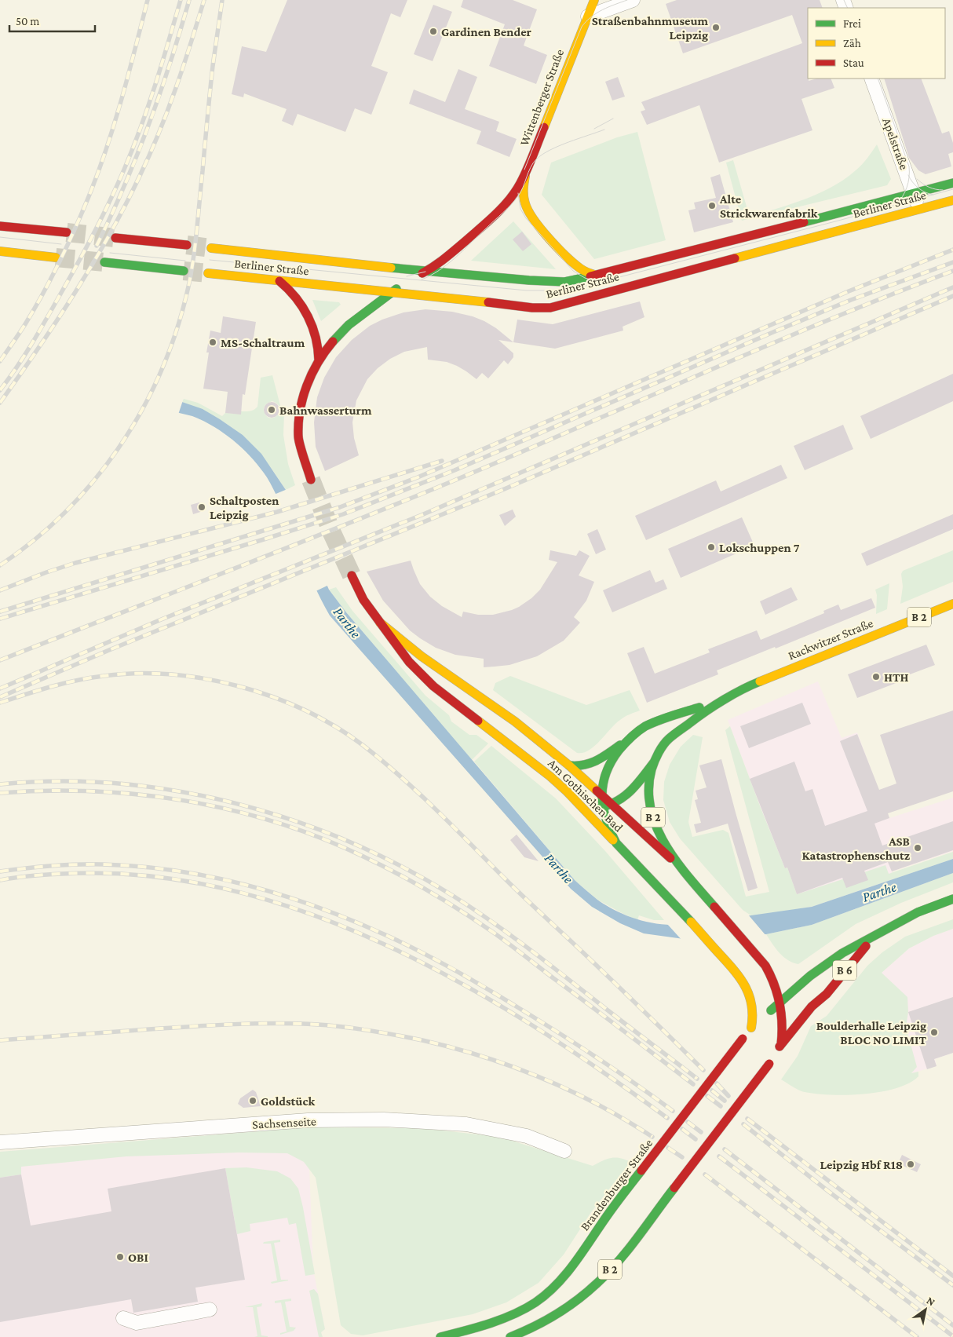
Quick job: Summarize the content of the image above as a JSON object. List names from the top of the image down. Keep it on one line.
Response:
{"streets":{"main road":["Wittenberger Straße","Berliner Straße","B 2","Rackwitzer Straße","Am Gothischen Bad","B 6","Brandenburger Straße"],"street":["Apelstraße","Sachsenseite"]},"crossings":[["Wittenberger Straße","Berliner Straße"],["Apelstraße","Berliner Straße"],["B 2","Am Gothischen Bad"],["Rackwitzer Straße","Am Gothischen Bad"],["Am Gothischen Bad","Brandenburger Straße"]],"water":["Parthe"],"places":["Straßenbahnmuseum Leipzig","Gardinen Bender","Alte Strickwarenfabrik","MS-Schaltraum","Bahnwasserturm","Schaltposten Leipzig","Lokschuppen 7","HTH","ASB Katastrophenschutz","Boulderhalle Leipzig BLOC NO LIMIT","Goldstück","Leipzig Hbf R18","OBI"],"legend":["Frei","Zäh","Stau"],"scale_bar":"50 m","north":"top right"}
